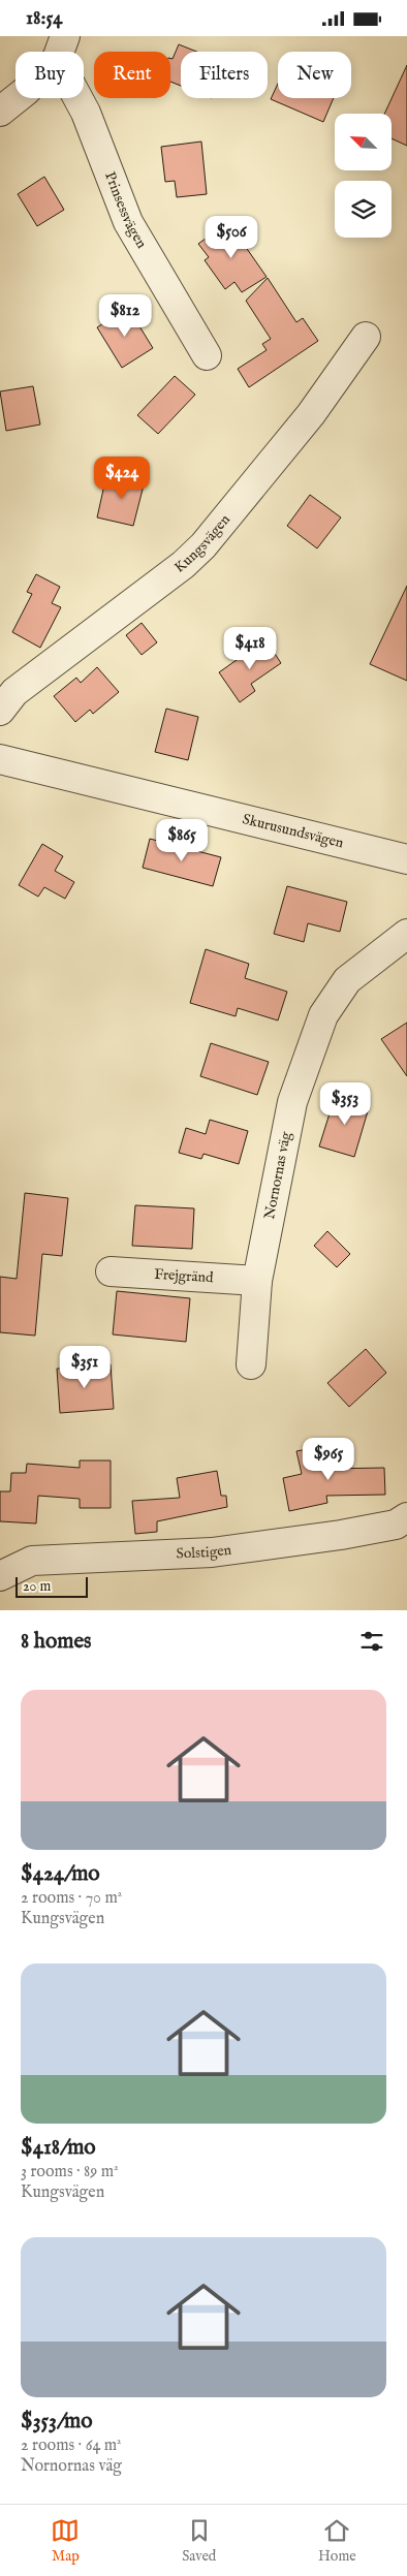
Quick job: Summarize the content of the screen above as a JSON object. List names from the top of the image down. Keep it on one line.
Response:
{"streets":{"street":["Prinsessvägen","Kungsvägen","Skurusundsvägen","Nornornas väg","Frejgränd","Solstigen"]},"crossings":[["Nornornas väg","Frejgränd"]],"scale_bar":"20 m","north":"top left","page":{"status":"18:54","chip":["Buy","Rent","Filters","New"],"price":["$506","$812","$424","$418","$865","$353","$351","$965"],"scale":"20 m","heading":"8 homes","list":[{"name":"$424/mo","note":"2 rooms · 70 m² · Kungsvägen"},{"name":"$418/mo","note":"3 rooms · 89 m² · Kungsvägen"},{"name":"$353/mo","note":"2 rooms · 64 m² · Nornornas väg"}],"tabs":["Map","Saved","Home"]}}
